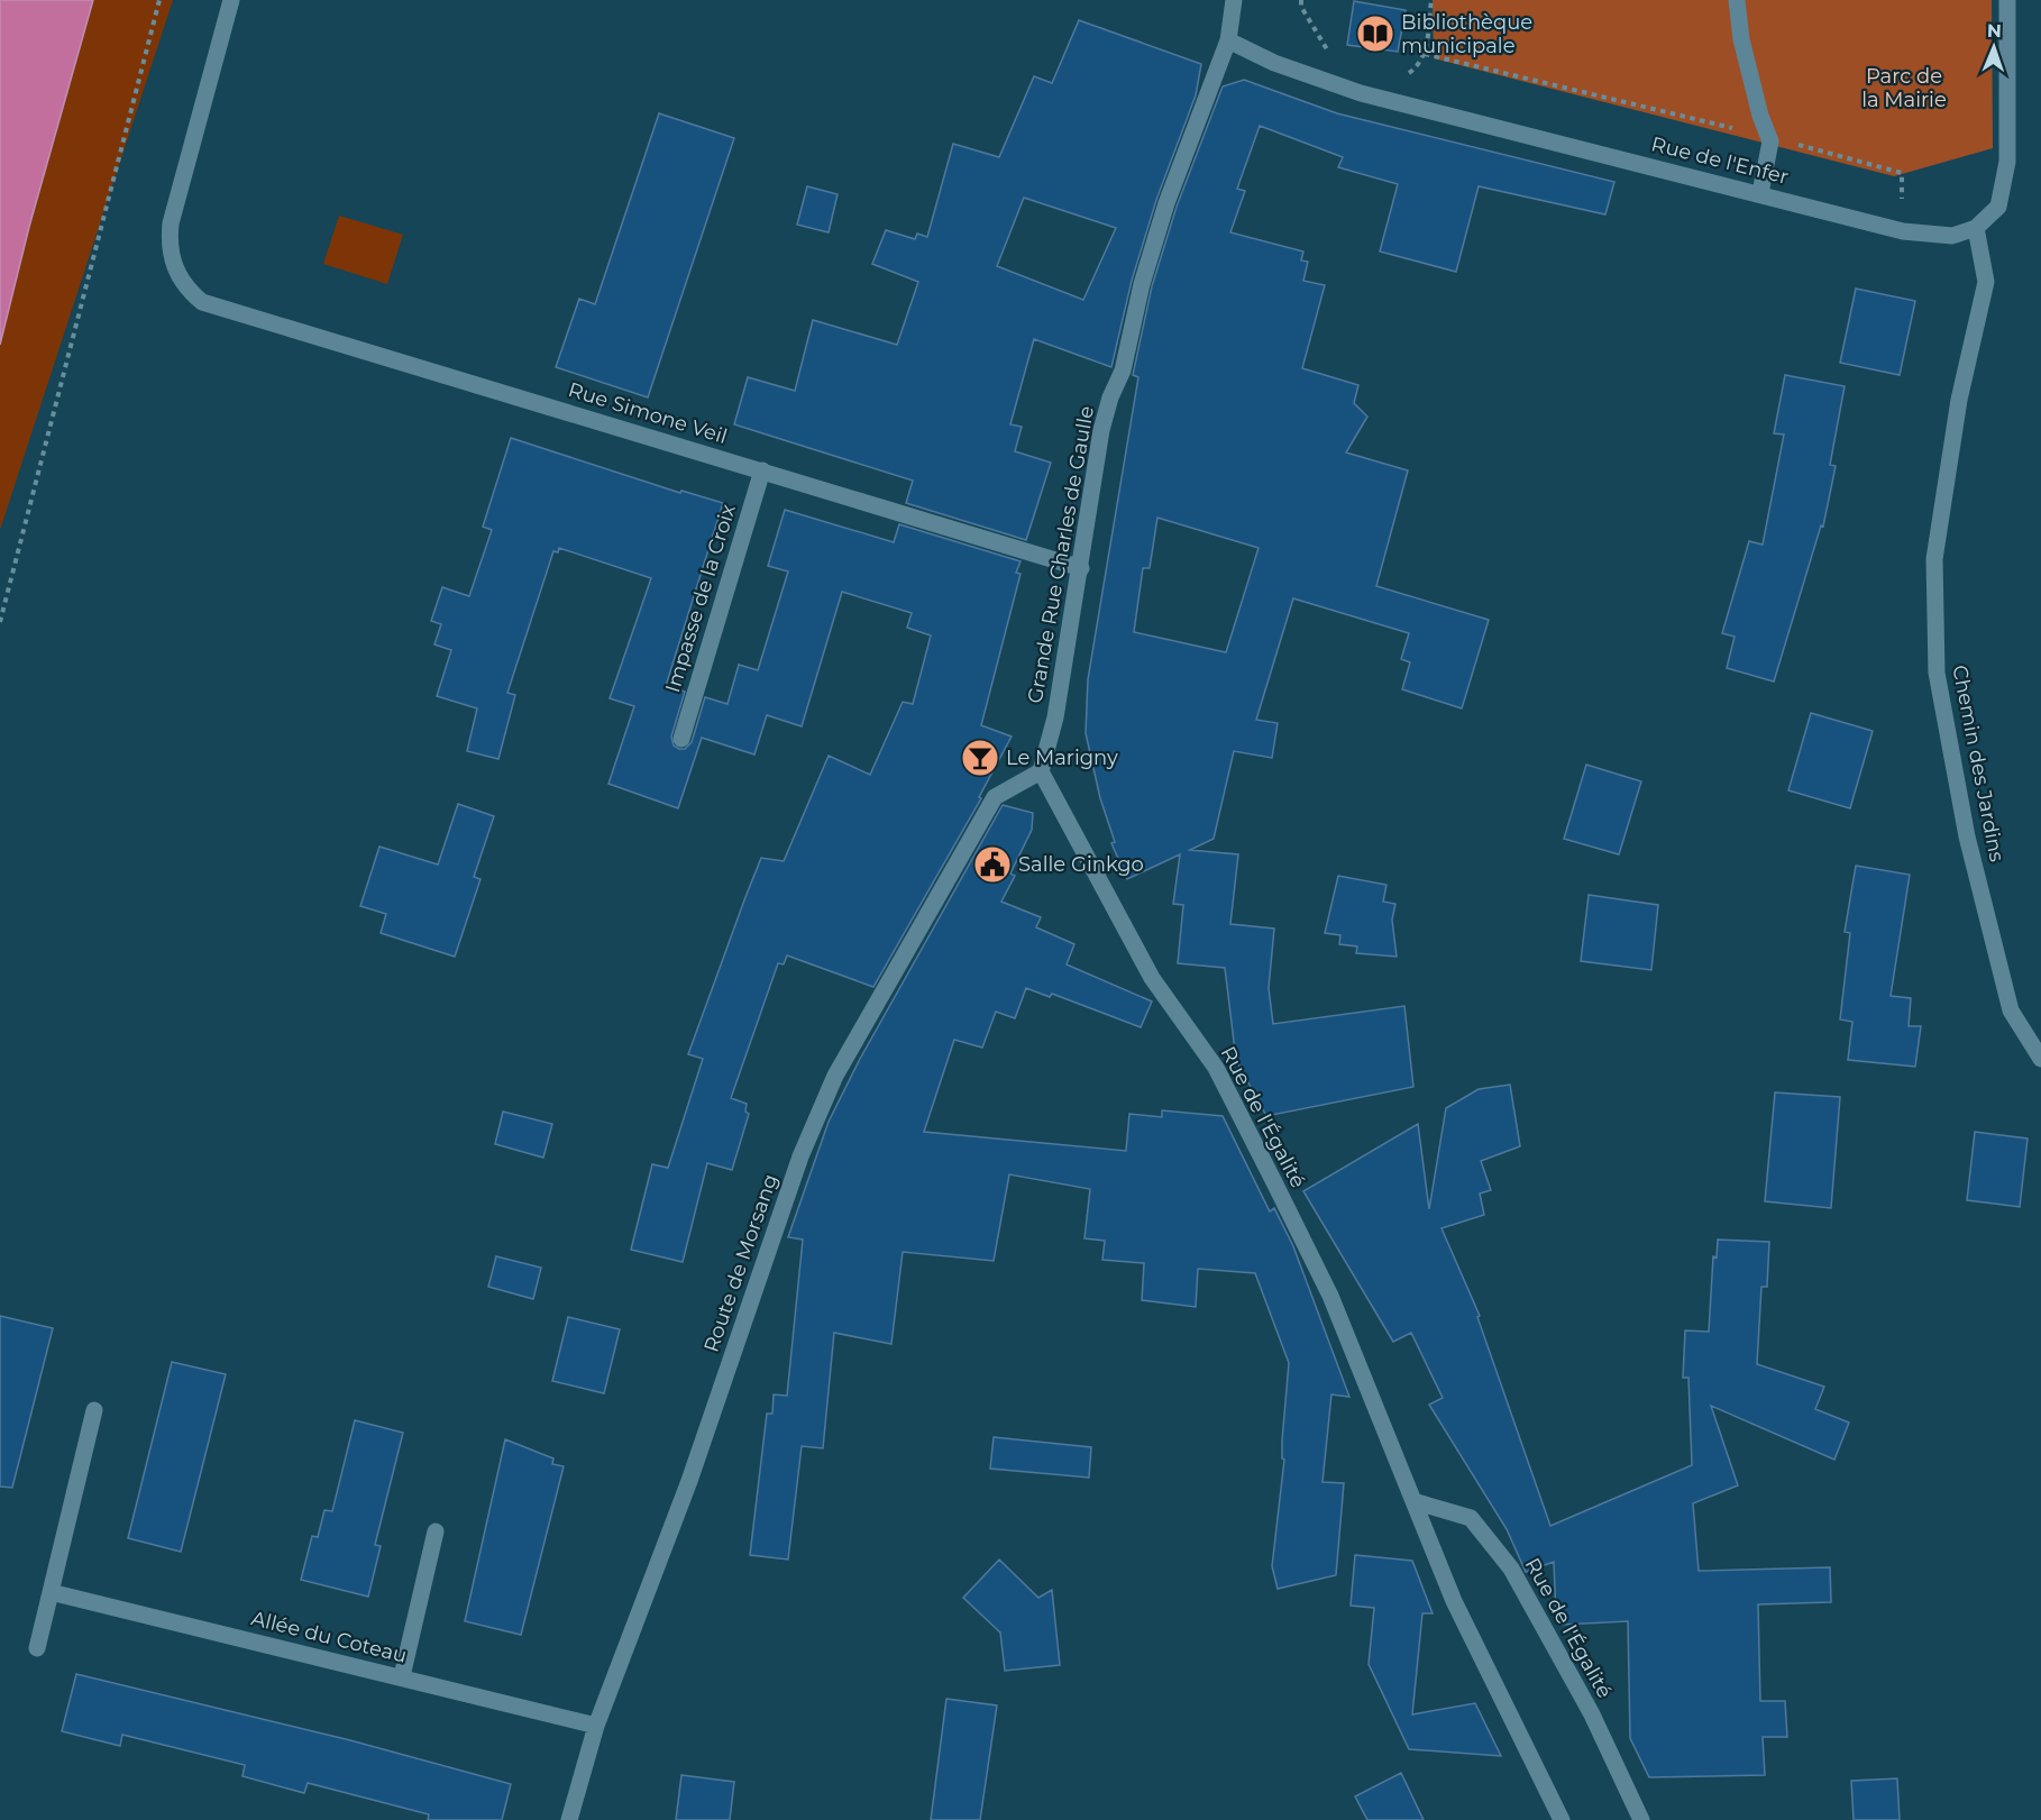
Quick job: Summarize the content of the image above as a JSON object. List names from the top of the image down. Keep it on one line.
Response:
{"streets":{"street":["Rue de l'Enfer","Rue Simone Veil","Grande Rue Charles de Gaulle","Impasse de la Croix","Chemin des Jardins","Rue de l'Égalité","Route de Morsang","Allée du Coteau"]},"crossings":[["Rue de l'Enfer","Grande Rue Charles de Gaulle"],["Rue de l'Enfer","Chemin des Jardins"],["Rue Simone Veil","Grande Rue Charles de Gaulle"],["Rue Simone Veil","Impasse de la Croix"],["Grande Rue Charles de Gaulle","Rue de l'Égalité"],["Grande Rue Charles de Gaulle","Route de Morsang"],["Rue de l'Égalité","Route de Morsang"],["Route de Morsang","Allée du Coteau"]],"parks":["Parc de la Mairie"],"places":{"library":["Bibliothèque municipale"],"bar":["Le Marigny"],"public building":["Salle Ginkgo"]},"north":"top"}
